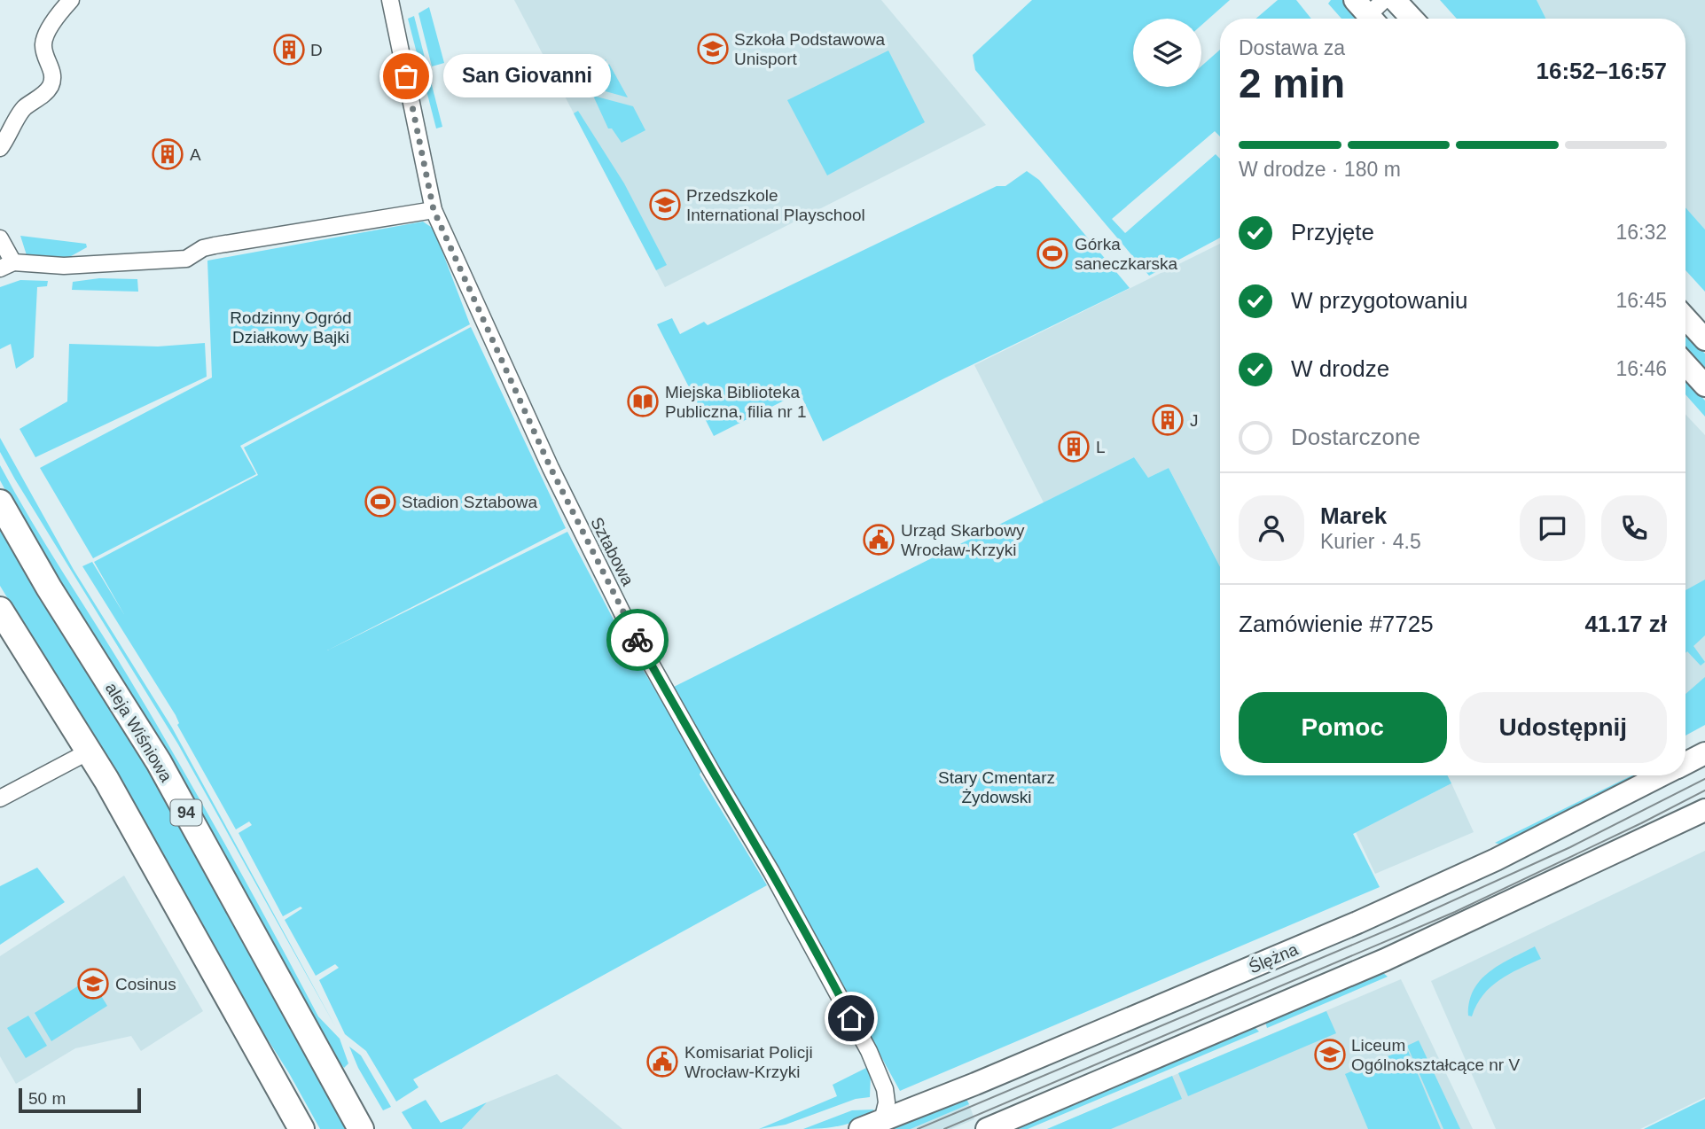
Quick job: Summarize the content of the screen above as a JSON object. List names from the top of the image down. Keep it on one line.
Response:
{"streets":{"main road":["aleja Wiśniowa","94","Ślężna"],"street":["Sztabowa"]},"crossings":[["Sztabowa","Ślężna"]],"parks":["Rodzinny Ogród Działkowy Bajki","Stary Cmentarz Żydowski"],"places":{"school or university":["Szkoła Podstawowa Unisport","Przedszkole International Playschool","Cosinus","Liceum Ogólnokształcące nr V"],"building":["D","A","J","L"],"other":["San Giovanni"],"sports":["Górka saneczkarska","Stadion Sztabowa"],"library":["Miejska Biblioteka Publiczna, filia nr 1"],"public building":["Urząd Skarbowy Wrocław-Krzyki","Komisariat Policji Wrocław-Krzyki"]},"scale_bar":"50 m","page":{"heading":["2 min","Dostawa za","16:52–16:57"],"panel":["Marek","Kurier · 4.5","Zamówienie #7725","41.17 zł"],"bubble":"San Giovanni","bar":"W drodze · 180 m","list":[["Przyjęte","16:32"],["W przygotowaniu","16:45"],["W drodze","16:46"],"Dostarczone"],"buttons":["Pomoc","Udostępnij"],"scale":"50 m"}}
